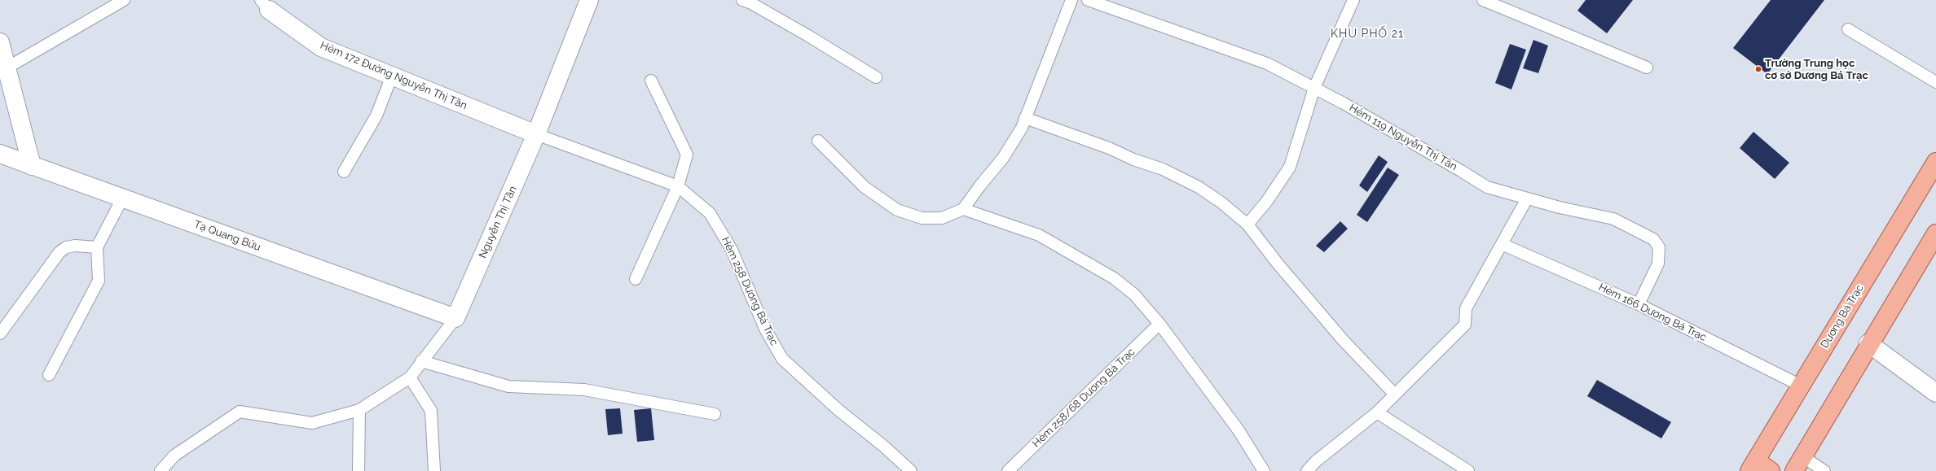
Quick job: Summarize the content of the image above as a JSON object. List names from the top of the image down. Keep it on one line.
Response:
{"streets":{"main road":["Hẻm 172 Đường Nguyễn Thị Tần","Nguyễn Thị Tần","Tạ Quang Bửu","Dương Bá Trạc"],"lane":["Hẻm 119 Nguyễn Thị Tần","Hẻm 258 Dương Bá Trạc","Hẻm 166 Dương Bá Trạc","Hẻm 258/68 Dương Bá Trạc"]},"crossings":[["Hẻm 172 Đường Nguyễn Thị Tần","Nguyễn Thị Tần"],["Hẻm 119 Nguyễn Thị Tần","Hẻm 166 Dương Bá Trạc"],["Nguyễn Thị Tần","Tạ Quang Bửu"],["Hẻm 166 Dương Bá Trạc","Dương Bá Trạc"]],"districts":["KHU PHỐ 21"],"places":["Trường Trung học cơ sở Dương Bá Trạc"]}
